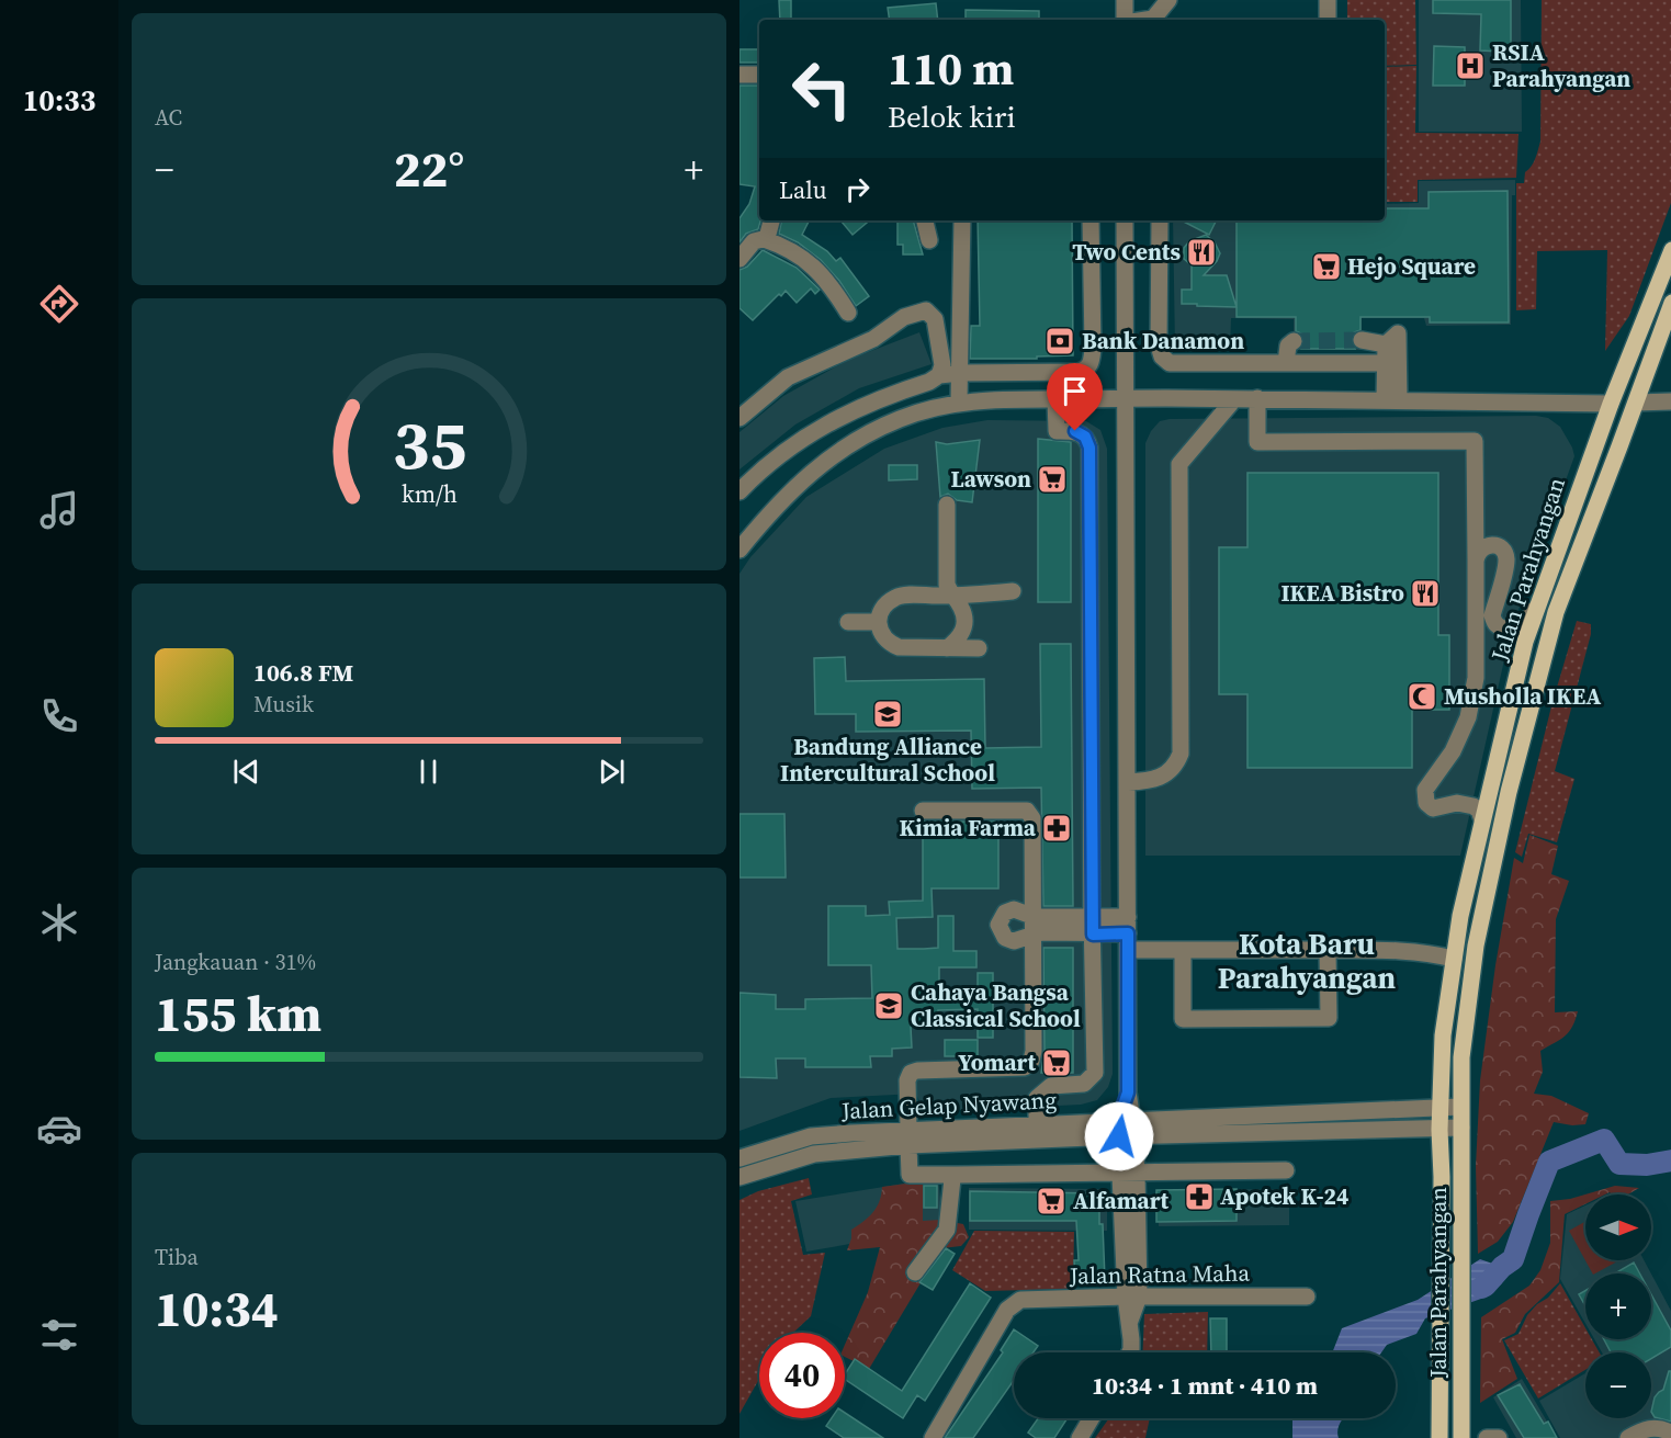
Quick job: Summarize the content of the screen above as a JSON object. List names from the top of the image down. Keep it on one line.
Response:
{"streets":{"main road":["Jalan Parahyangan"],"street":["Jalan Gelap Nyawang","Jalan Ratna Maha"]},"crossings":[["Jalan Parahyangan","Jalan Gelap Nyawang"]],"districts":["Kota Baru Parahyangan"],"places":{"hospital":["RSIA Parahyangan"],"restaurant":["Two Cents","IKEA Bistro"],"supermarket":["Hejo Square","Lawson","Yomart","Alfamart"],"bank":["Bank Danamon"],"mosque":["Musholla IKEA"],"school or university":["Bandung Alliance Intercultural School","Cahaya Bangsa Classical School"],"pharmacy":["Kimia Farma","Apotek K-24"]},"north":"right","page":{"tabs":"10:33","tile":["AC",["Jangkauan · 31%","155 km"],["Tiba","10:34"]],"turn":["110 m","Belok kiri"],"heat":["−","22°","+"],"then":"Lalu","song":["106.8 FM","Musik"],"map_buttons":["+","−"],"limit":"40","trip":"10:34 · 1 mnt · 410 m","gauge":["35","km/h"]}}
